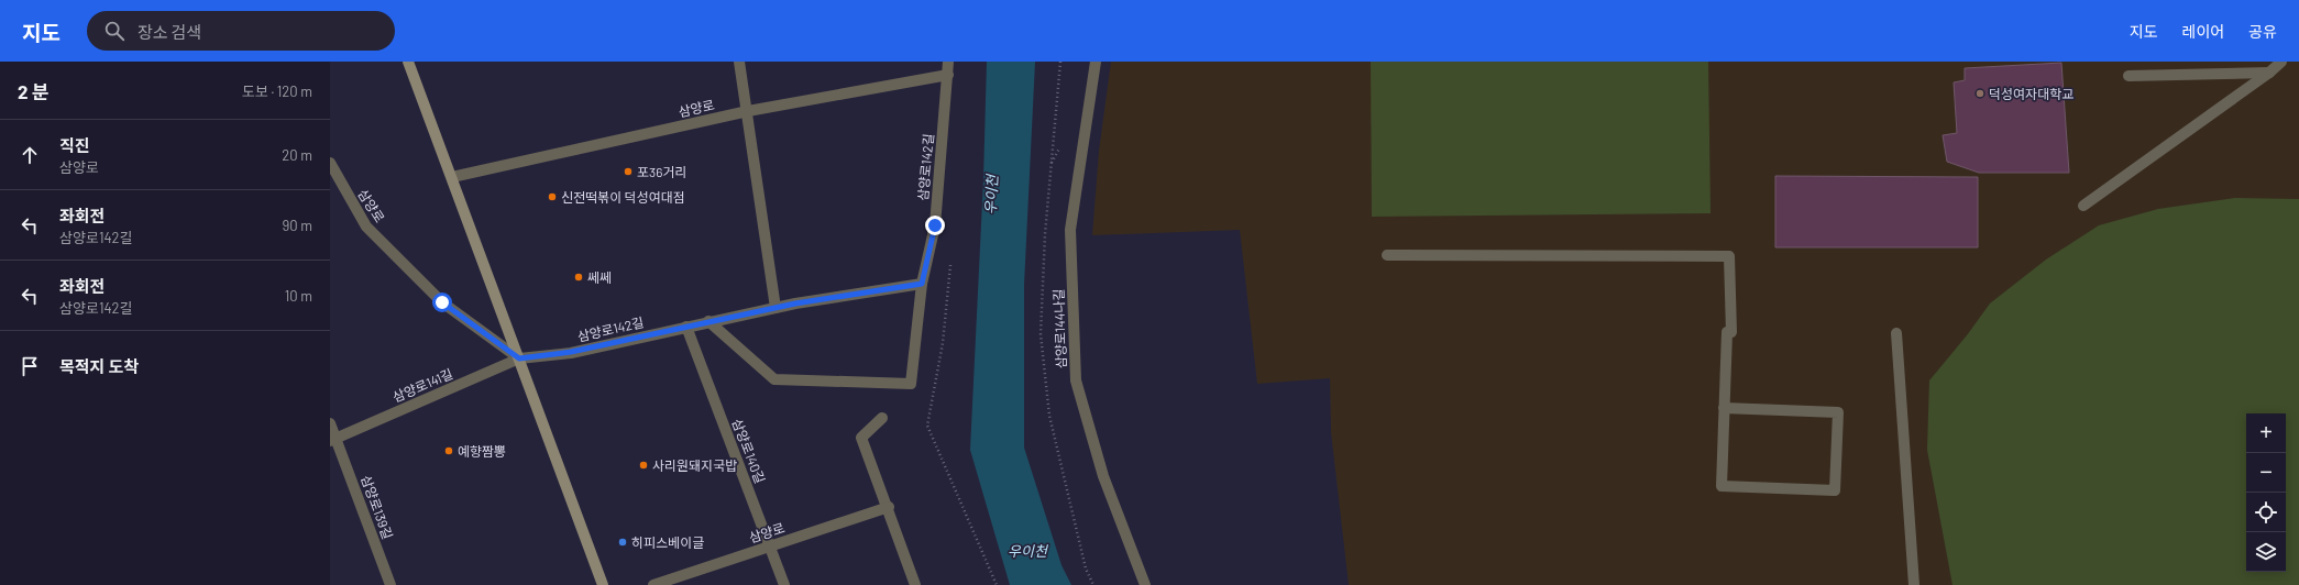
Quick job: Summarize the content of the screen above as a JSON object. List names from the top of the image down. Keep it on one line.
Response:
{"streets":{"street":["삼양로","삼양로142길","삼양로144나길","삼양로141길","삼양로140길","삼양로139길"]},"crossings":[["삼양로","삼양로142길"],["삼양로","삼양로141길"],["삼양로","삼양로140길"],["삼양로142길","삼양로141길"],["삼양로142길","삼양로140길"],["삼양로141길","삼양로139길"]],"water":["우이천"],"places":["덕성여자대학교","포36거리","신전떡볶이 덕성여대점","쎄쎄","예향짬뽕","사리원돼지국밥","히피스베이글"],"page":{"header":"지도","search":"장소 검색","nav":["지도","레이어","공유"],"heading":["2 분","도보 · 120 m"],"list":[["직진","삼양로","20 m"],["좌회전","삼양로142길","90 m"],["좌회전","삼양로142길","10 m"],"목적지 도착"],"map_buttons":["+","−"]}}
